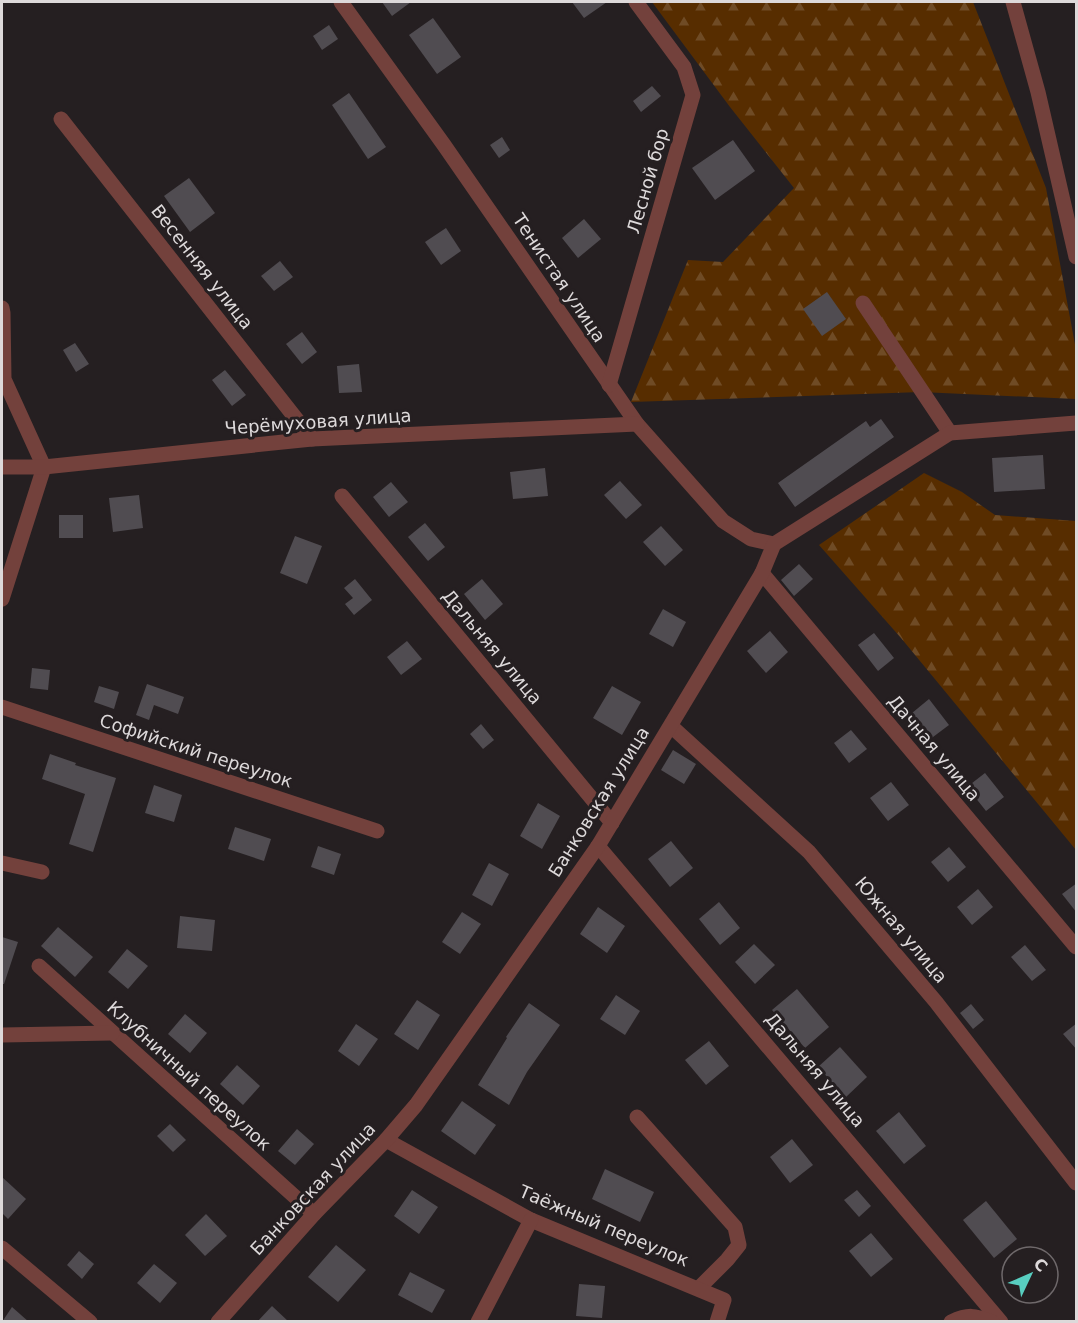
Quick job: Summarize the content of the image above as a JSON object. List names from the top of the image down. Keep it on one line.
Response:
{"streets":{"street":["Лесной бор","Весенняя улица","Тенистая улица","Черёмуховая улица","Дальняя улица","Дачная улица","Софийский переулок","Банковская улица","Южная улица","Клубничный переулок","Таёжный переулок"]},"crossings":[["Лесной бор","Тенистая улица"],["Весенняя улица","Черёмуховая улица"],["Тенистая улица","Черёмуховая улица"],["Тенистая улица","Банковская улица"],["Дальняя улица","Банковская улица"],["Дачная улица","Банковская улица"],["Банковская улица","Южная улица"],["Банковская улица","Клубничный переулок"],["Банковская улица","Таёжный переулок"]],"north":"top right"}
